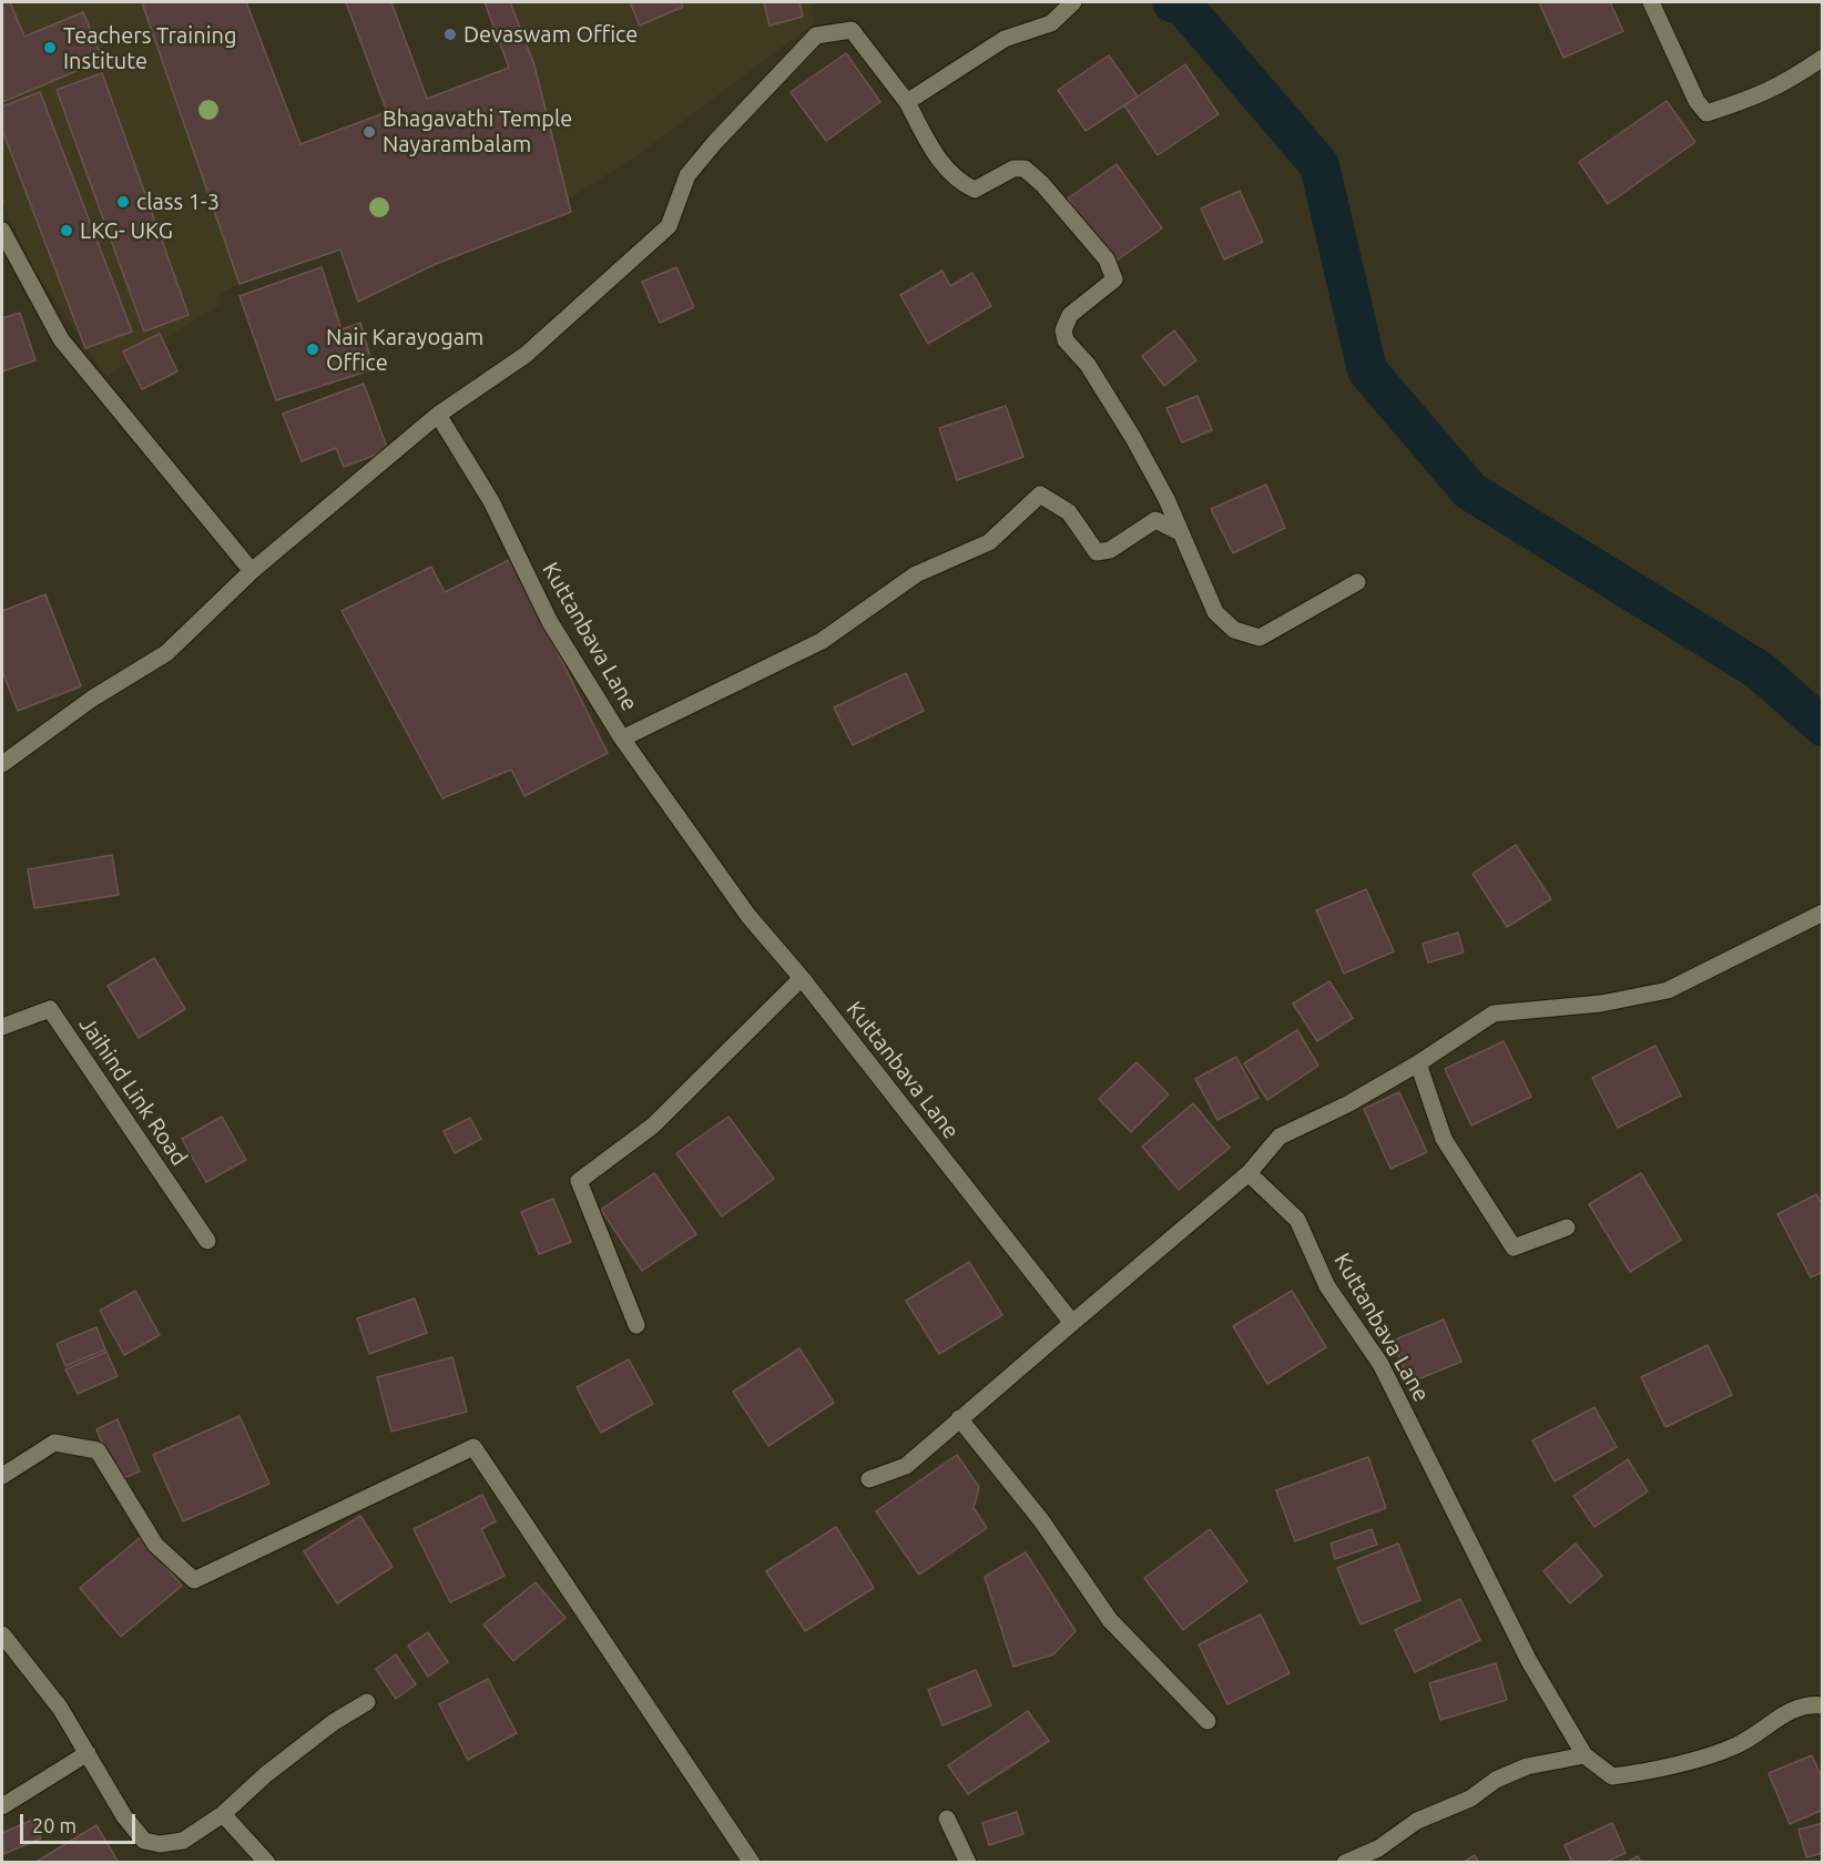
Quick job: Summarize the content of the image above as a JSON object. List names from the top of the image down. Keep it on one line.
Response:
{"streets":{"street":["Kuttanbava Lane","Jaihind Link Road"]},"places":["Devaswam Office","Teachers Training Institute","Bhagavathi Temple Nayarambalam","class 1-3","LKG- UKG","Nair Karayogam Office"],"scale_bar":"20 m"}
